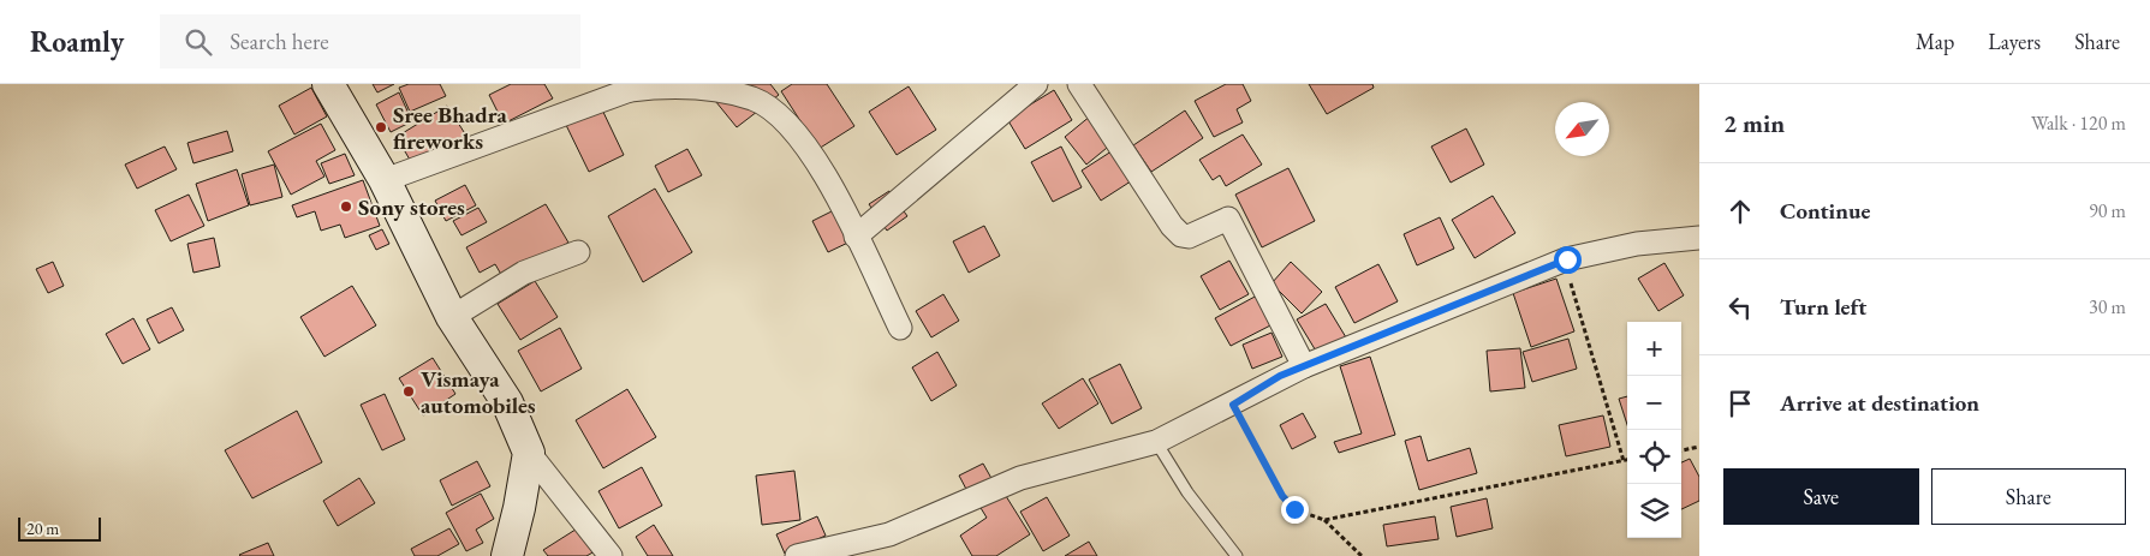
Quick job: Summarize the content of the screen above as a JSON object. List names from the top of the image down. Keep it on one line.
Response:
{"places":["Sree Bhadra fireworks","Sony stores","Vismaya automobiles"],"scale_bar":"20 m","north":"bottom left","page":{"header":"Roamly","search":"Search here","nav":["Map","Layers","Share"],"heading":["2 min","Walk · 120 m"],"list":[["Continue","90 m"],["Turn left","30 m"],"Arrive at destination"],"map_buttons":["+","−"],"buttons":["Save","Share"],"scale":"20 m"}}
